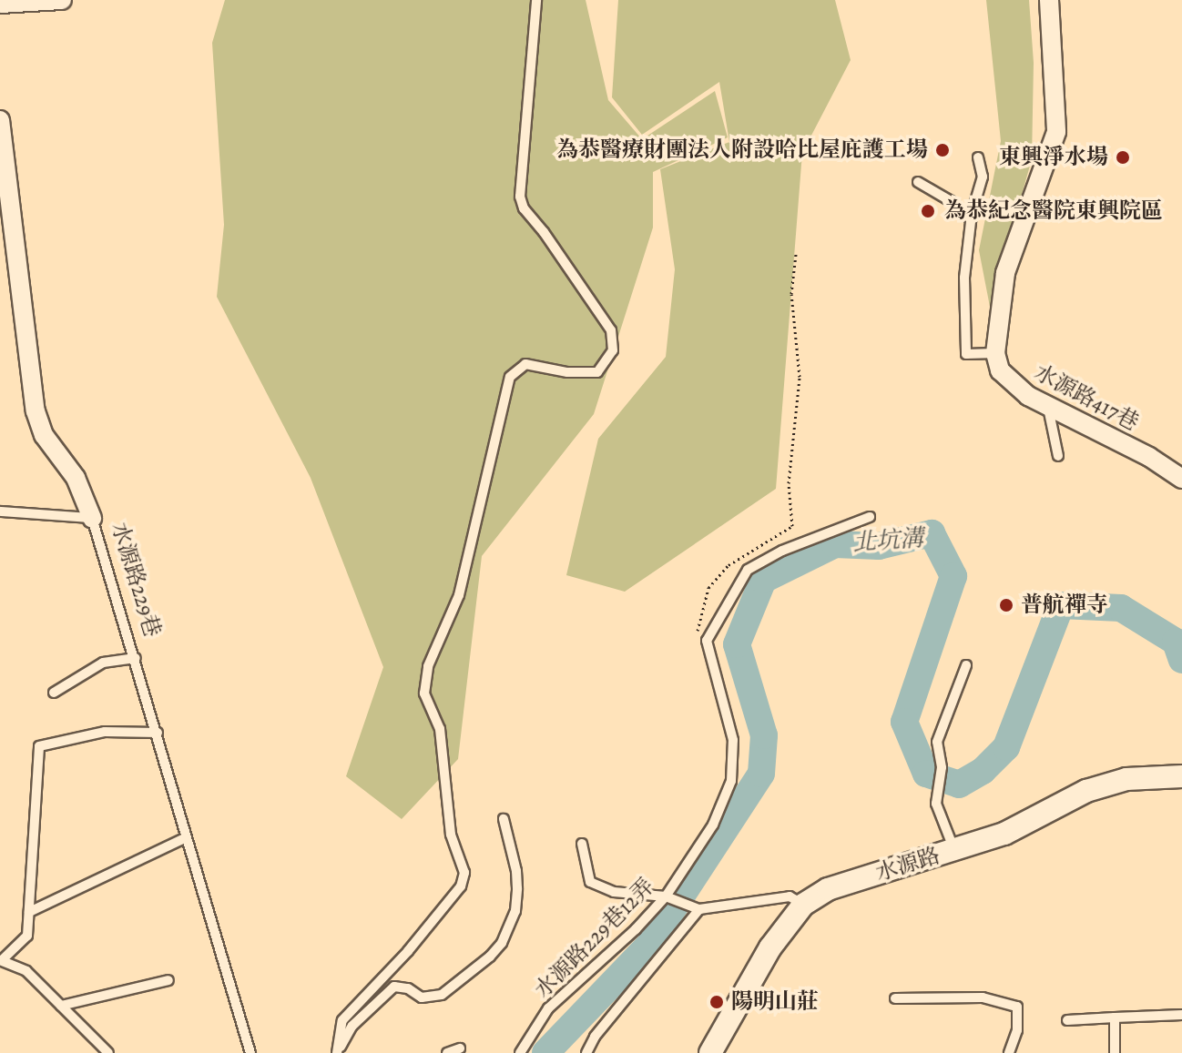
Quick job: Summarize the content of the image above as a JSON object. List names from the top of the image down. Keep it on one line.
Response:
{"streets":{"street":["水源路417巷","水源路229巷","水源路"],"lane":["水源路229巷12弄"]},"water":["北坑溝"],"places":["為恭醫療財團法人附設哈比屋庇護工場","東興淨水場","為恭紀念醫院東興院區","普航禪寺","陽明山莊"]}
